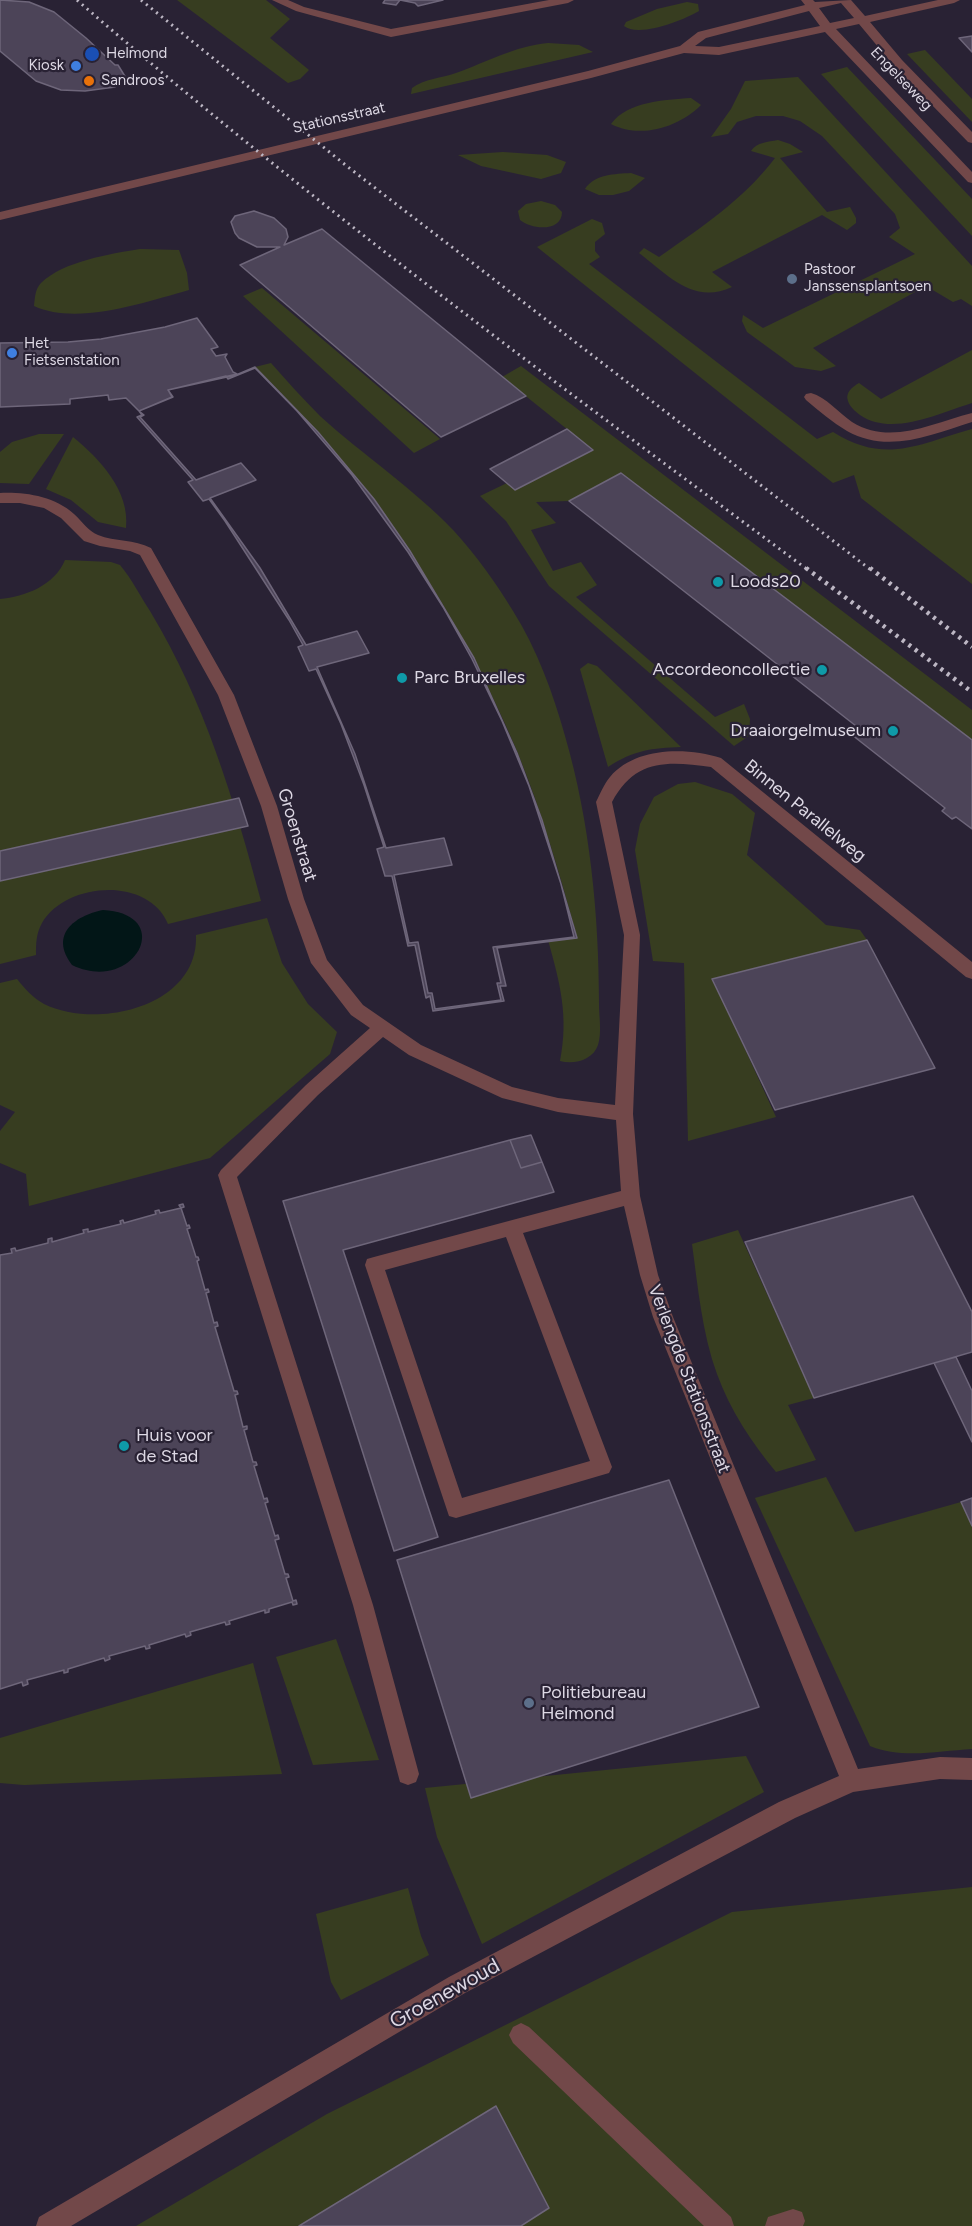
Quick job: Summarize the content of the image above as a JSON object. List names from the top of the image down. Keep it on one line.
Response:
{"streets":{"street":["Engelseweg","Stationsstraat","Binnen Parallelweg","Groenstraat","Verlengde Stationsstraat","Groenewoud"]},"crossings":[["Engelseweg","Stationsstraat"],["Binnen Parallelweg","Verlengde Stationsstraat"],["Groenstraat","Verlengde Stationsstraat"],["Verlengde Stationsstraat","Groenewoud"]],"places":["Helmond","Kiosk","Sandroos","Pastoor Janssensplantsoen","Het Fietsenstation","Loods20","Accordeoncollectie","Parc Bruxelles","Draaiorgelmuseum","Huis voor de Stad","Politiebureau Helmond"]}
